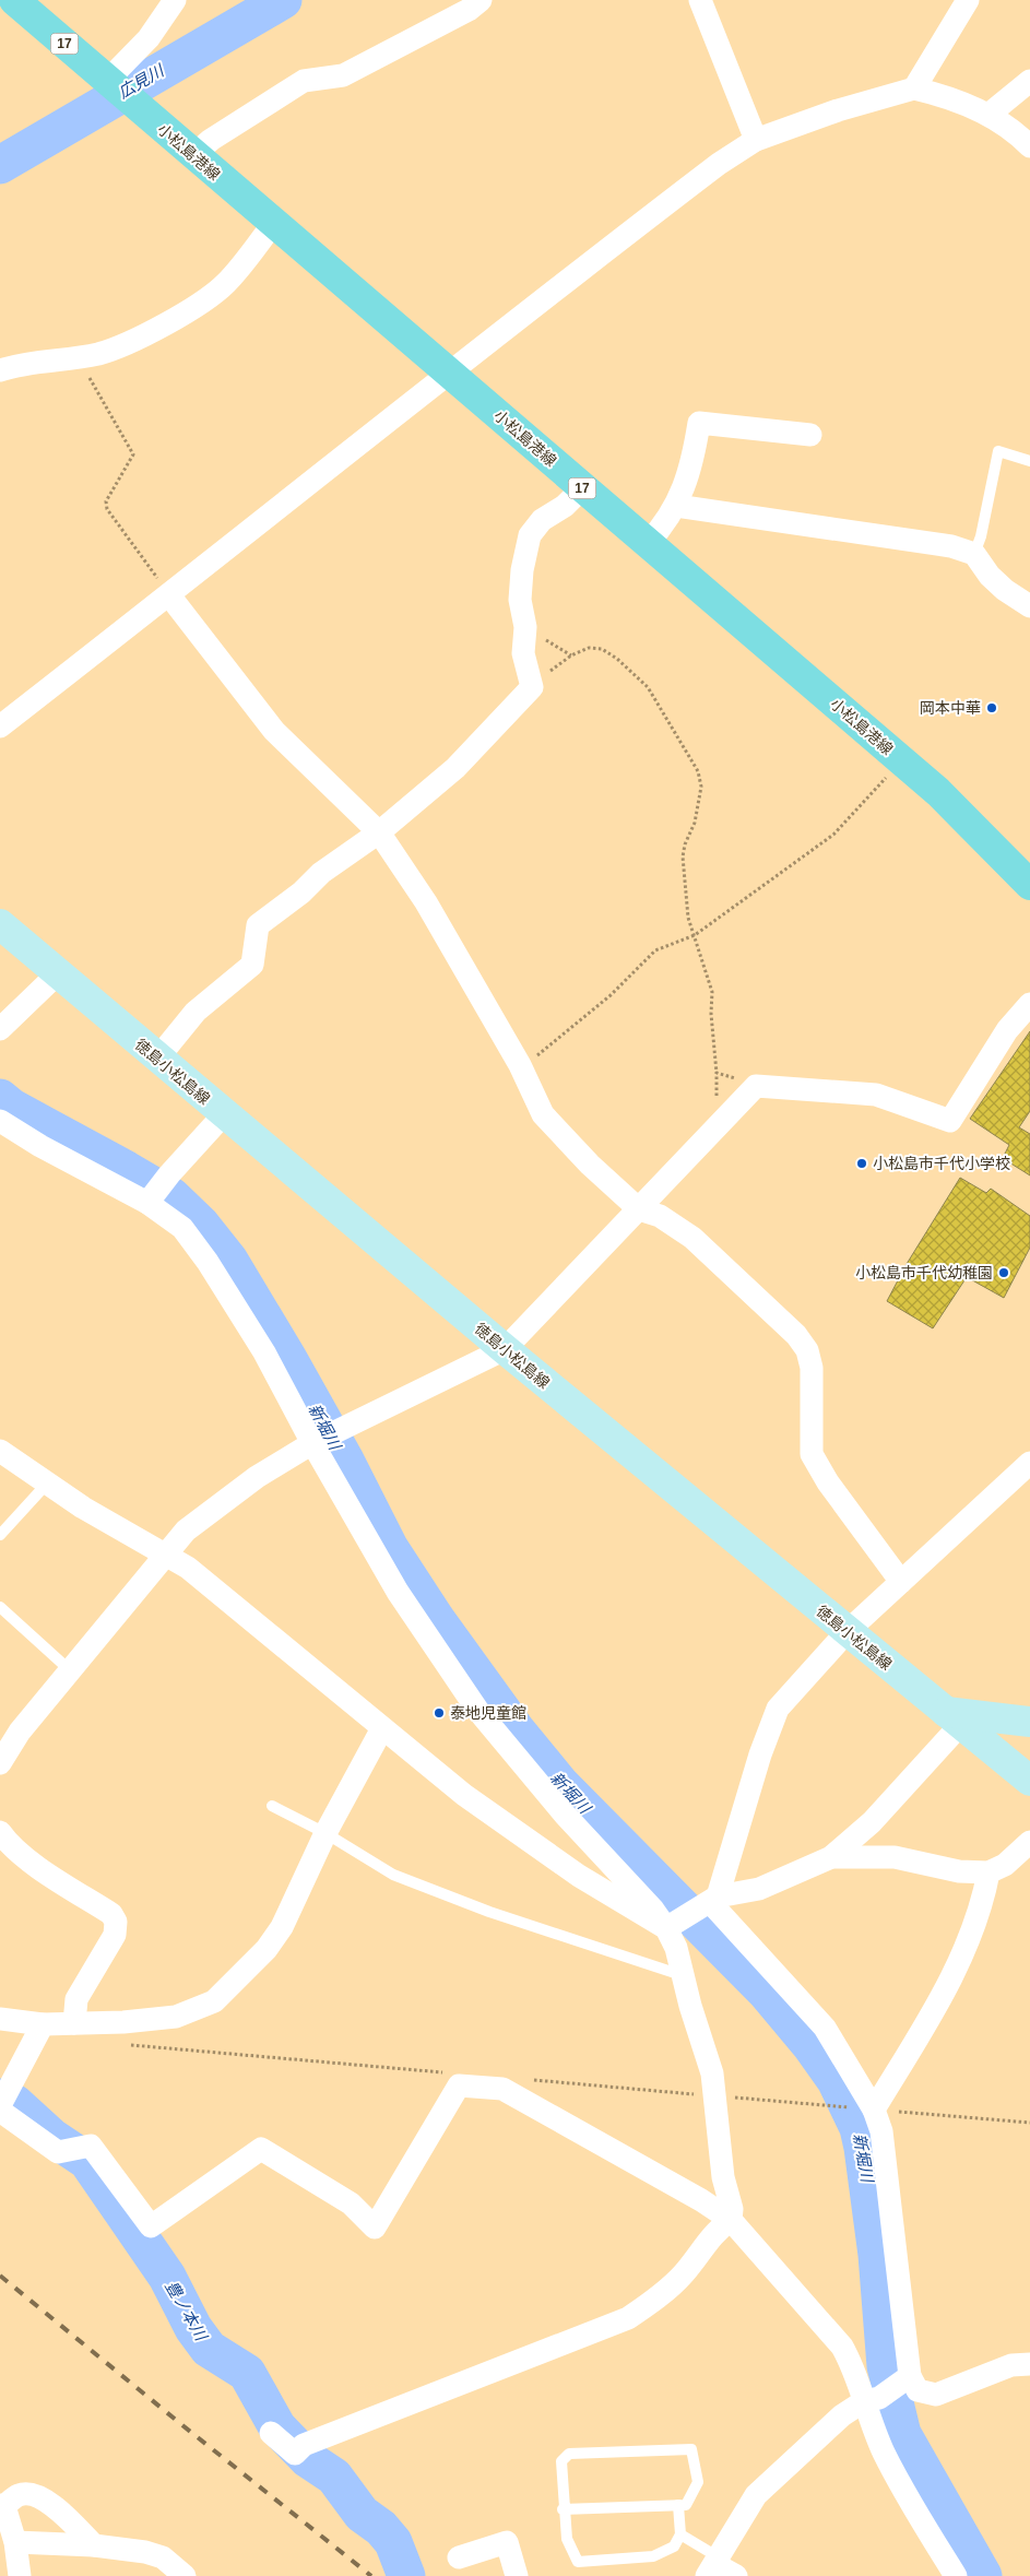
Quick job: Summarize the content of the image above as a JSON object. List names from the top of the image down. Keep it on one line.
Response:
{"streets":{"main road":["17","小松島港線","徳島小松島線"]},"water":["広見川","新堀川","豊ノ本川"],"places":["岡本中華","小松島市千代小学校","小松島市千代幼稚園","泰地児童館"]}
